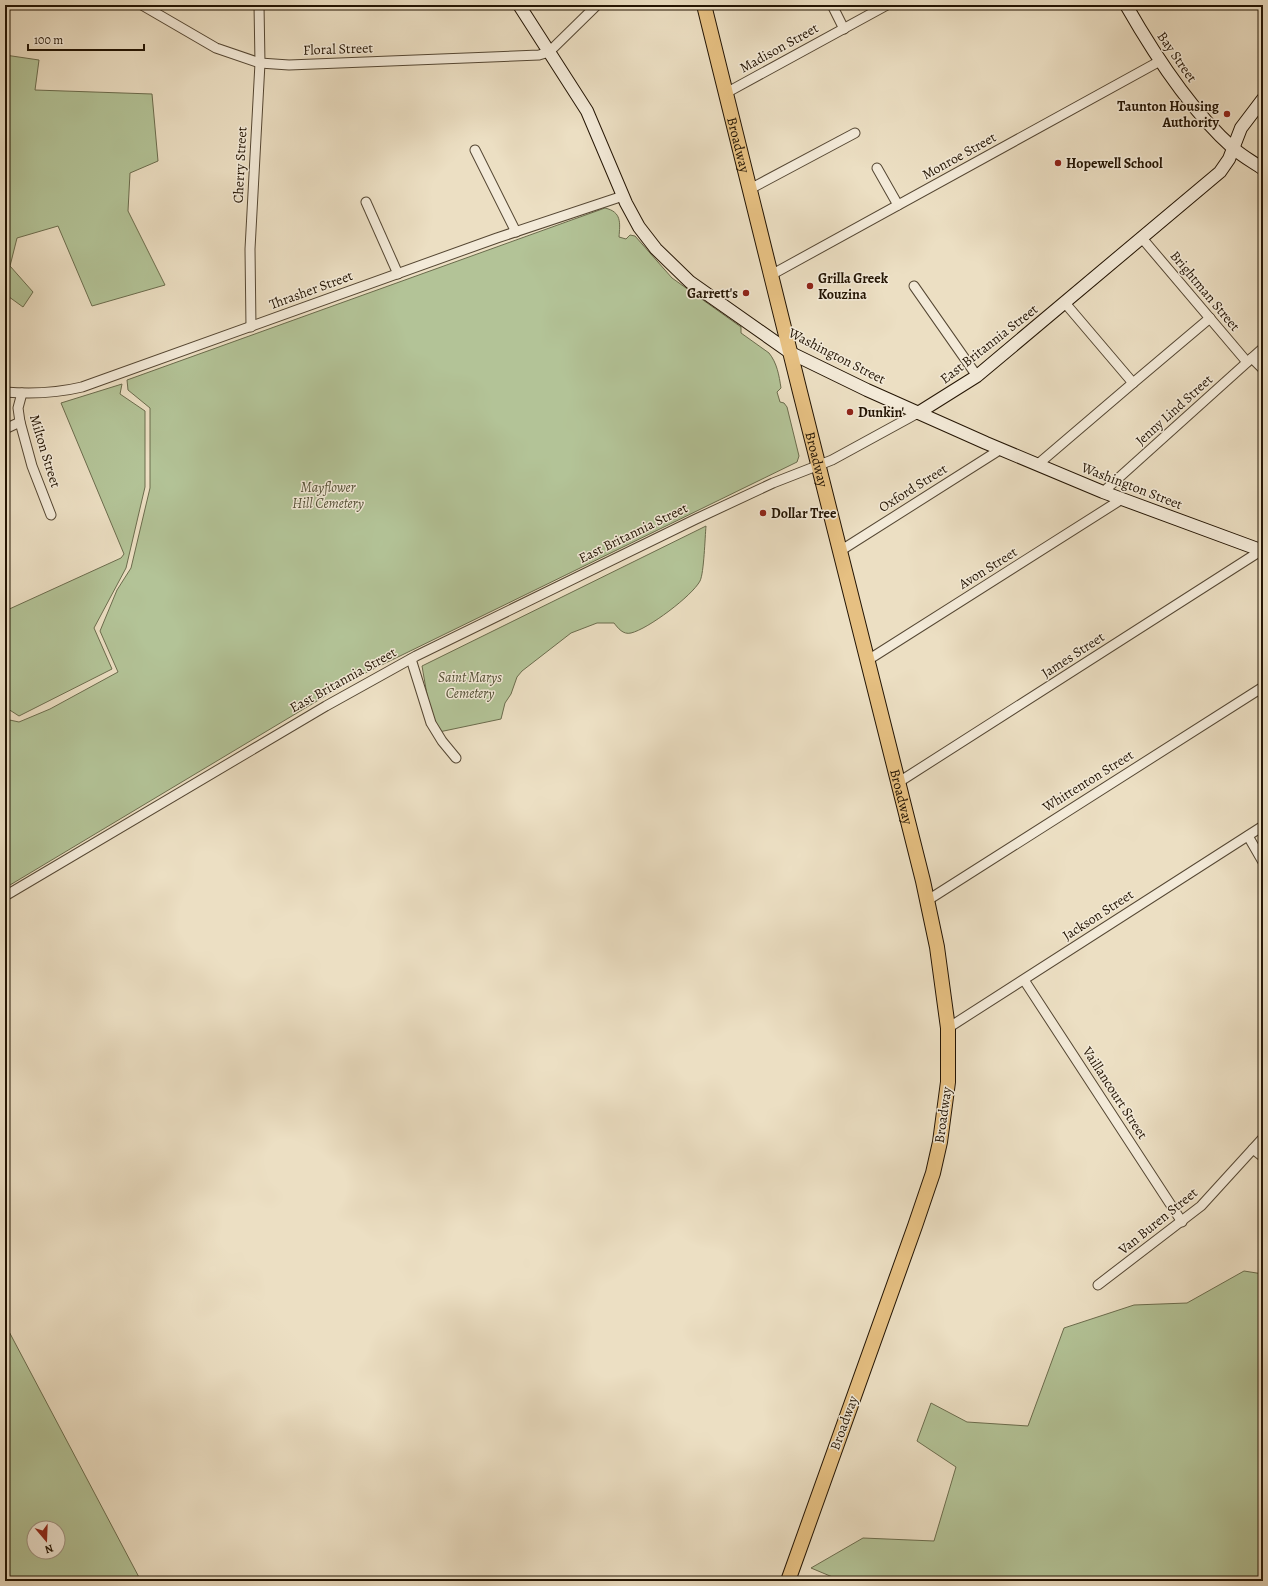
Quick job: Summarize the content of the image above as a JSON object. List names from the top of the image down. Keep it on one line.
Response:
{"streets":{"main road":["Broadway"],"street":["Madison Street","Floral Street","Bay Street","Monroe Street","Cherry Street","Thrasher Street","Brightman Street","East Britannia Street","Washington Street","Jenny Lind Street","Milton Street","Oxford Street","Avon Street","James Street","Whittenton Street","Jackson Street","Vaillancourt Street","Van Buren Street"]},"crossings":[["Madison Street","Broadway"],["Floral Street","Cherry Street"],["Floral Street","Washington Street"],["Bay Street","Monroe Street"],["Bay Street","East Britannia Street"],["Broadway","Monroe Street"],["Broadway","East Britannia Street"],["Broadway","Washington Street"],["Broadway","Oxford Street"],["Broadway","Avon Street"],["Broadway","James Street"],["Broadway","Whittenton Street"],["Broadway","Jackson Street"],["Cherry Street","Thrasher Street"],["Thrasher Street","Washington Street"],["Thrasher Street","Milton Street"],["Brightman Street","East Britannia Street"],["Brightman Street","Jenny Lind Street"],["East Britannia Street","Washington Street"],["Washington Street","Jenny Lind Street"],["Washington Street","Oxford Street"],["Washington Street","Avon Street"],["Washington Street","James Street"],["Jackson Street","Vaillancourt Street"],["Vaillancourt Street","Van Buren Street"]],"parks":["Mayflower Hill Cemetery","Saint Marys Cemetery"],"places":["Taunton Housing Authority","Hopewell School","Grilla Greek Kouzina","Garrett's","Dunkin'","Dollar Tree"],"scale_bar":"100 m","north":"bottom"}
